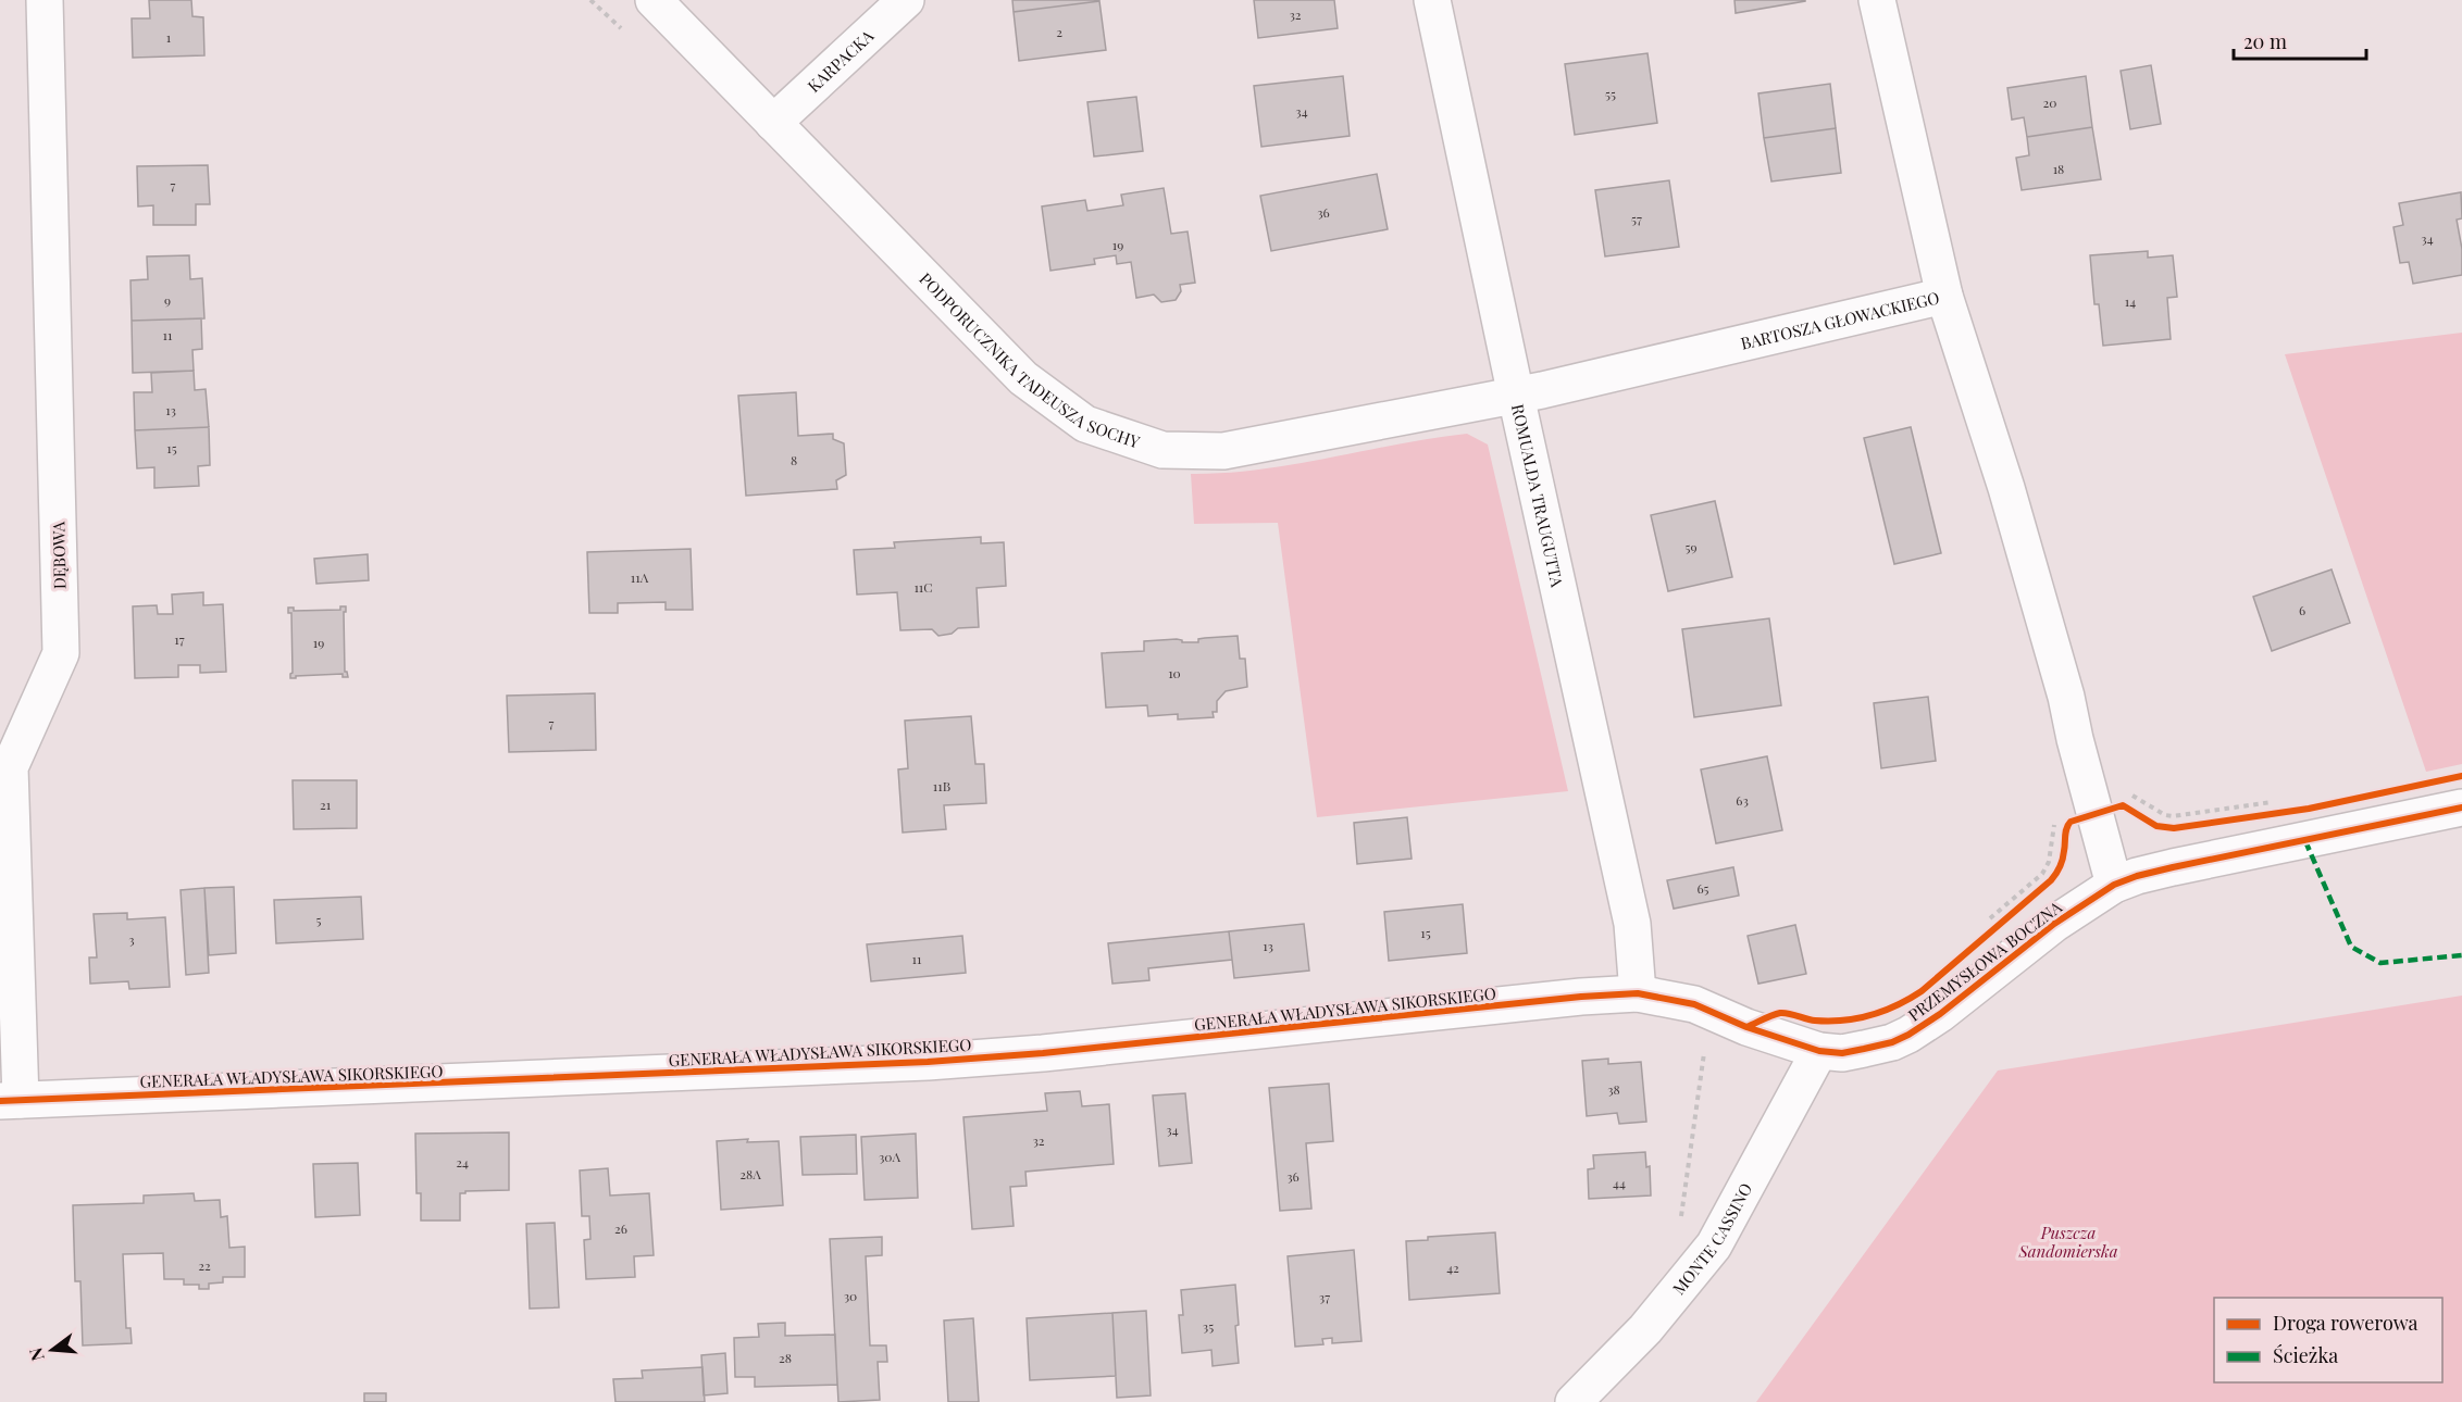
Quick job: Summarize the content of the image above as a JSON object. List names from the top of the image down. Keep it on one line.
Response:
{"streets":{"street":["KARPACKA","BARTOSZA GŁOWACKIEGO","PODPORUCZNIKA TADEUSZA SOCHY","ROMUALDA TRAUGUTTA","DĘBOWA","PRZEMYSŁOWA BOCZNA","GENERAŁA WŁADYSŁAWA SIKORSKIEGO","MONTE CASSINO"]},"crossings":[["KARPACKA","PODPORUCZNIKA TADEUSZA SOCHY"],["BARTOSZA GŁOWACKIEGO","PODPORUCZNIKA TADEUSZA SOCHY"],["BARTOSZA GŁOWACKIEGO","ROMUALDA TRAUGUTTA"],["PODPORUCZNIKA TADEUSZA SOCHY","ROMUALDA TRAUGUTTA"],["ROMUALDA TRAUGUTTA","PRZEMYSŁOWA BOCZNA"],["ROMUALDA TRAUGUTTA","GENERAŁA WŁADYSŁAWA SIKORSKIEGO"],["DĘBOWA","GENERAŁA WŁADYSŁAWA SIKORSKIEGO"],["PRZEMYSŁOWA BOCZNA","GENERAŁA WŁADYSŁAWA SIKORSKIEGO"],["PRZEMYSŁOWA BOCZNA","MONTE CASSINO"]],"parks":["Puszcza Sandomierska"],"house_numbers":["32","2","1","55","20","34","18","7","36","57","34","19","9","14","11","13","15","8","59","11A","11C","6","17","19","10","7","11B","63","21","65","5","15","3","13","11","38","34","32","30A","24","28A","36","44","26","22","42","30","37","35","28"],"legend":["Droga rowerowa","Ścieżka"],"scale_bar":"20 m","north":"left"}
